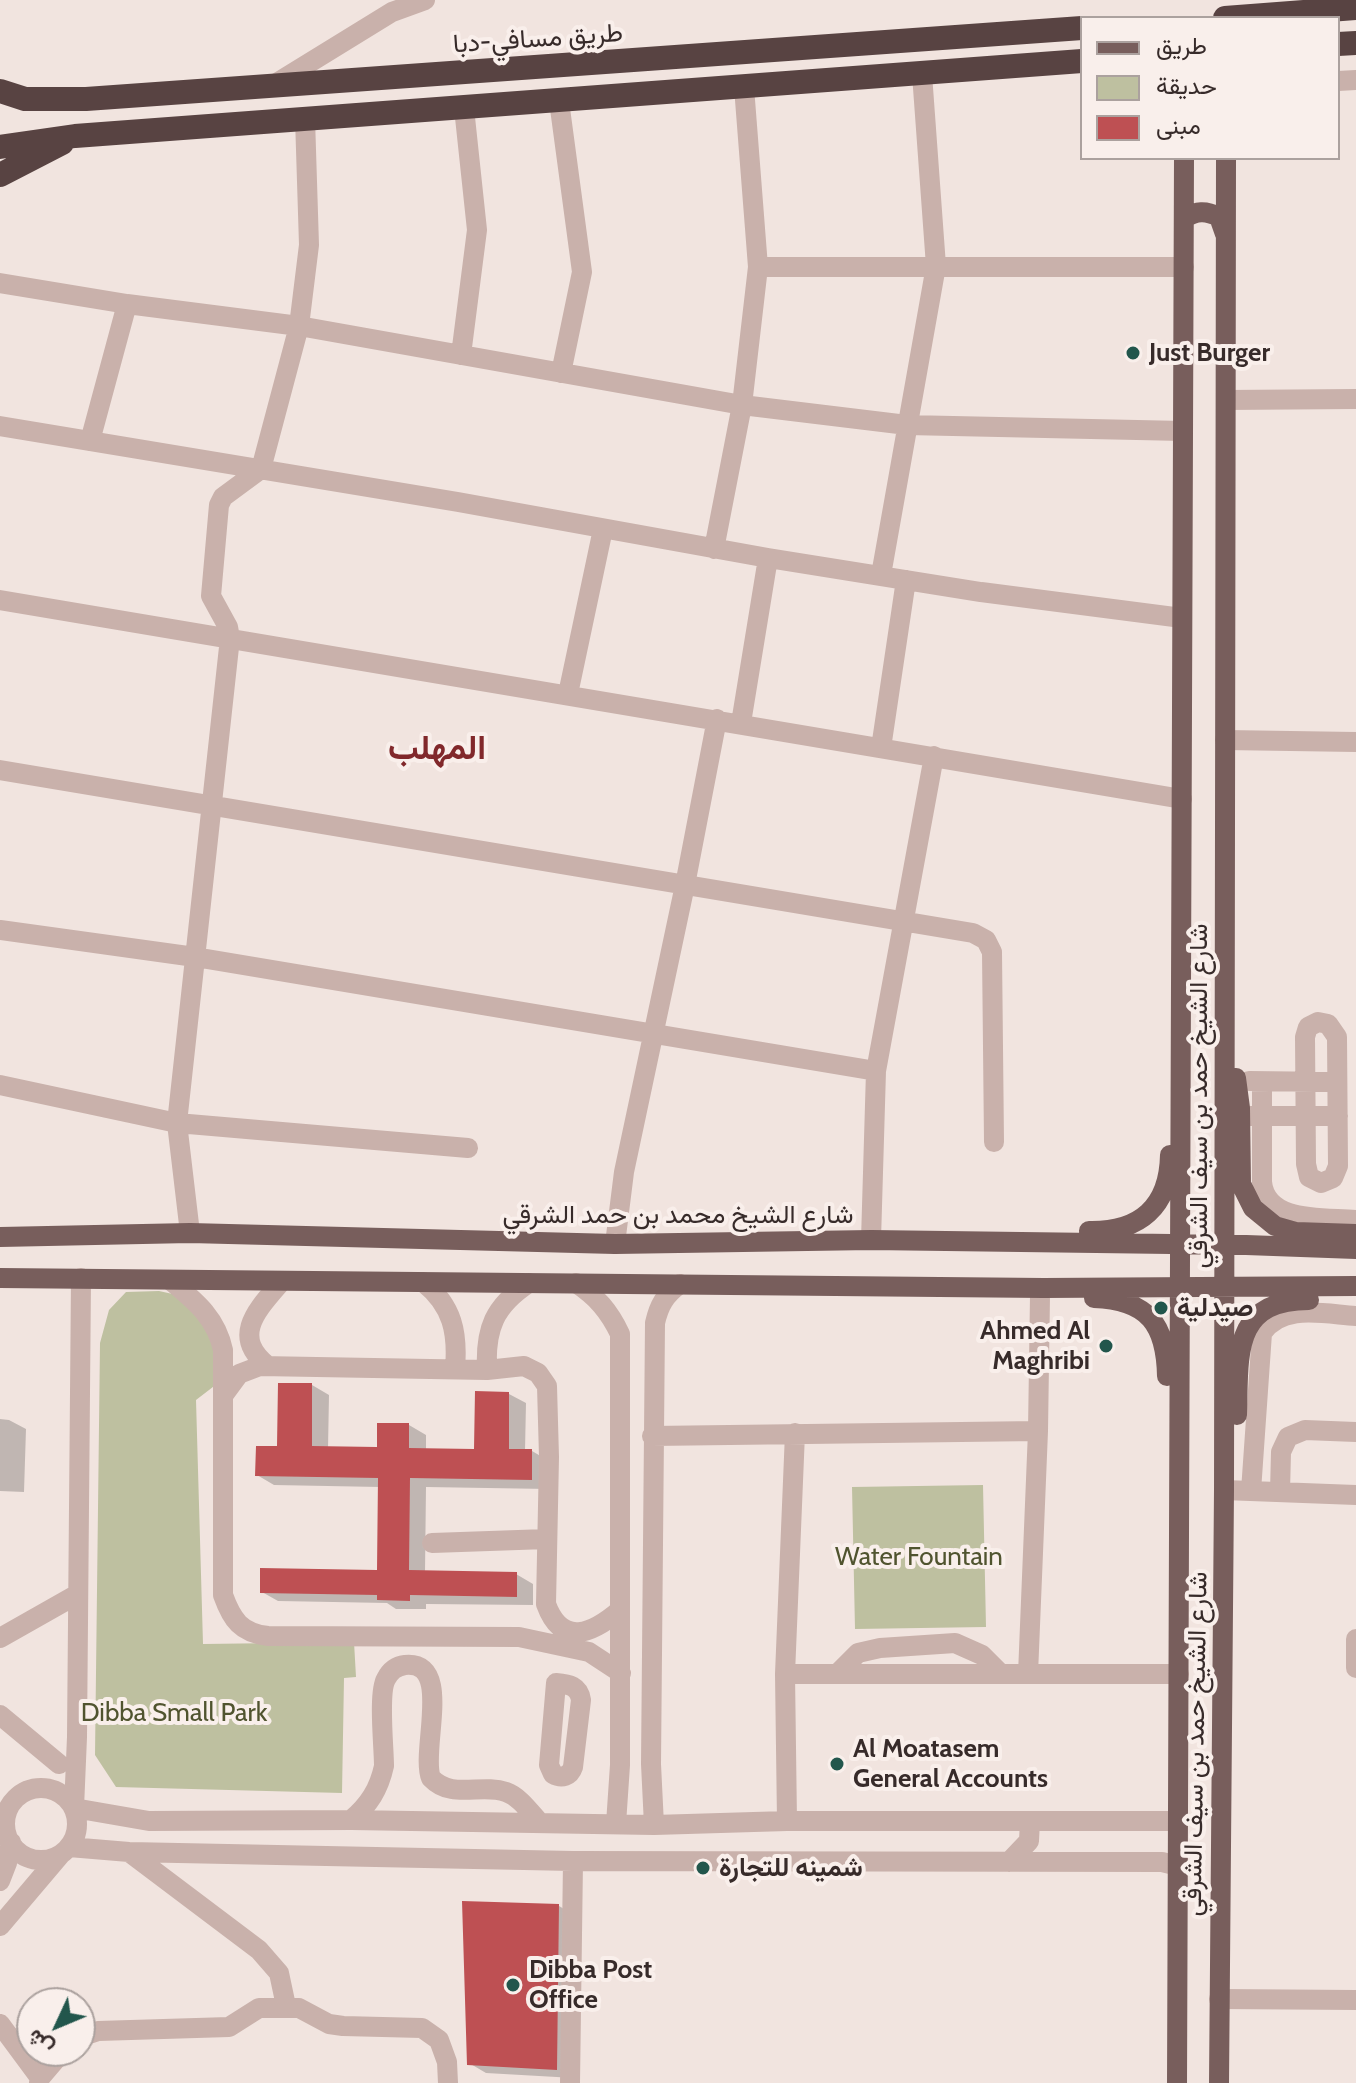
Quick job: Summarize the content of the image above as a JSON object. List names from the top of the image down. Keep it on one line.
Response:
{"streets":{"highway":["طريق مسافي-دبا"],"main road":["شارع الشيخ حمد بن سيف الشرقي","شارع الشيخ محمد بن حمد الشرقي"]},"crossings":[["شارع الشيخ حمد بن سيف الشرقي","شارع الشيخ محمد بن حمد الشرقي"]],"districts":["المهلب"],"parks":["Water Fountain","Dibba Small Park"],"places":["Just Burger","صيدلية","Ahmed Al Maghribi","Al Moatasem General Accounts","شمينه للتجارة","Dibba Post Office"],"legend":["طريق","حديقة","مبنى"],"north":"bottom left"}
